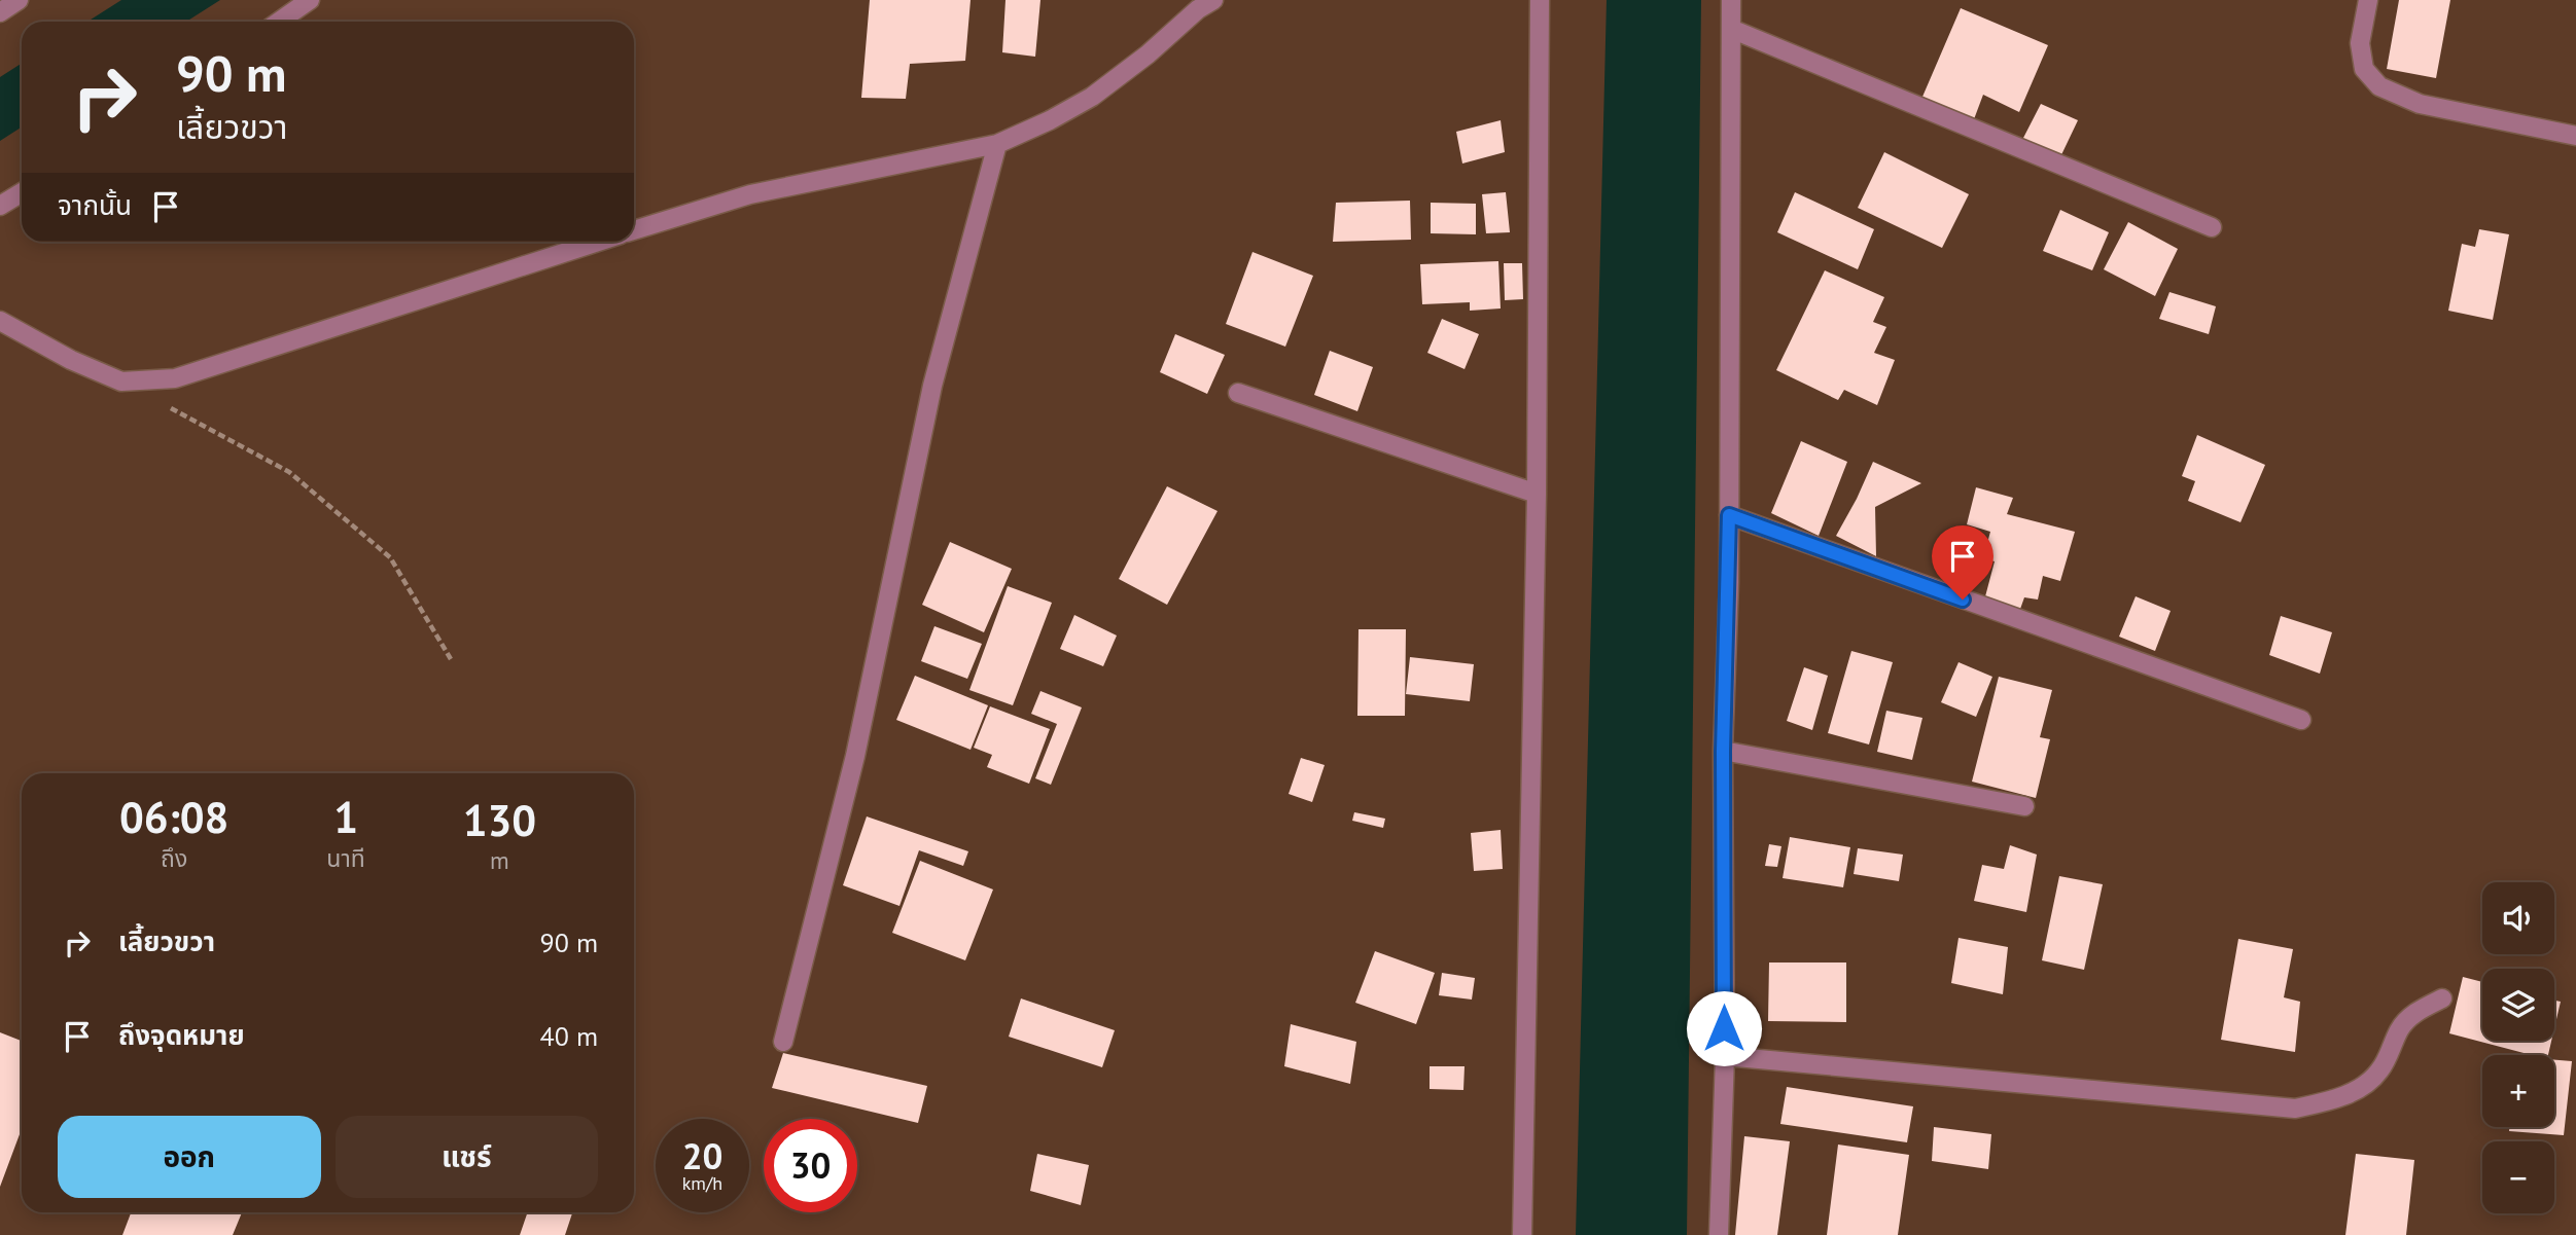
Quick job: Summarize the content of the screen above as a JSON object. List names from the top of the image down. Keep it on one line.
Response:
{"page":{"turn":["90 m","เลี้ยวขวา"],"then":"จากนั้น","eta":["06:08","ถึง","1","นาที","130","m"],"map_buttons":["+","−"],"list":[{"name":"เลี้ยวขวา","value":"90 m"},{"name":"ถึงจุดหมาย","value":"40 m"}],"buttons":["ออก","แชร์"],"speed":"20 km/h","limit":"30"}}
